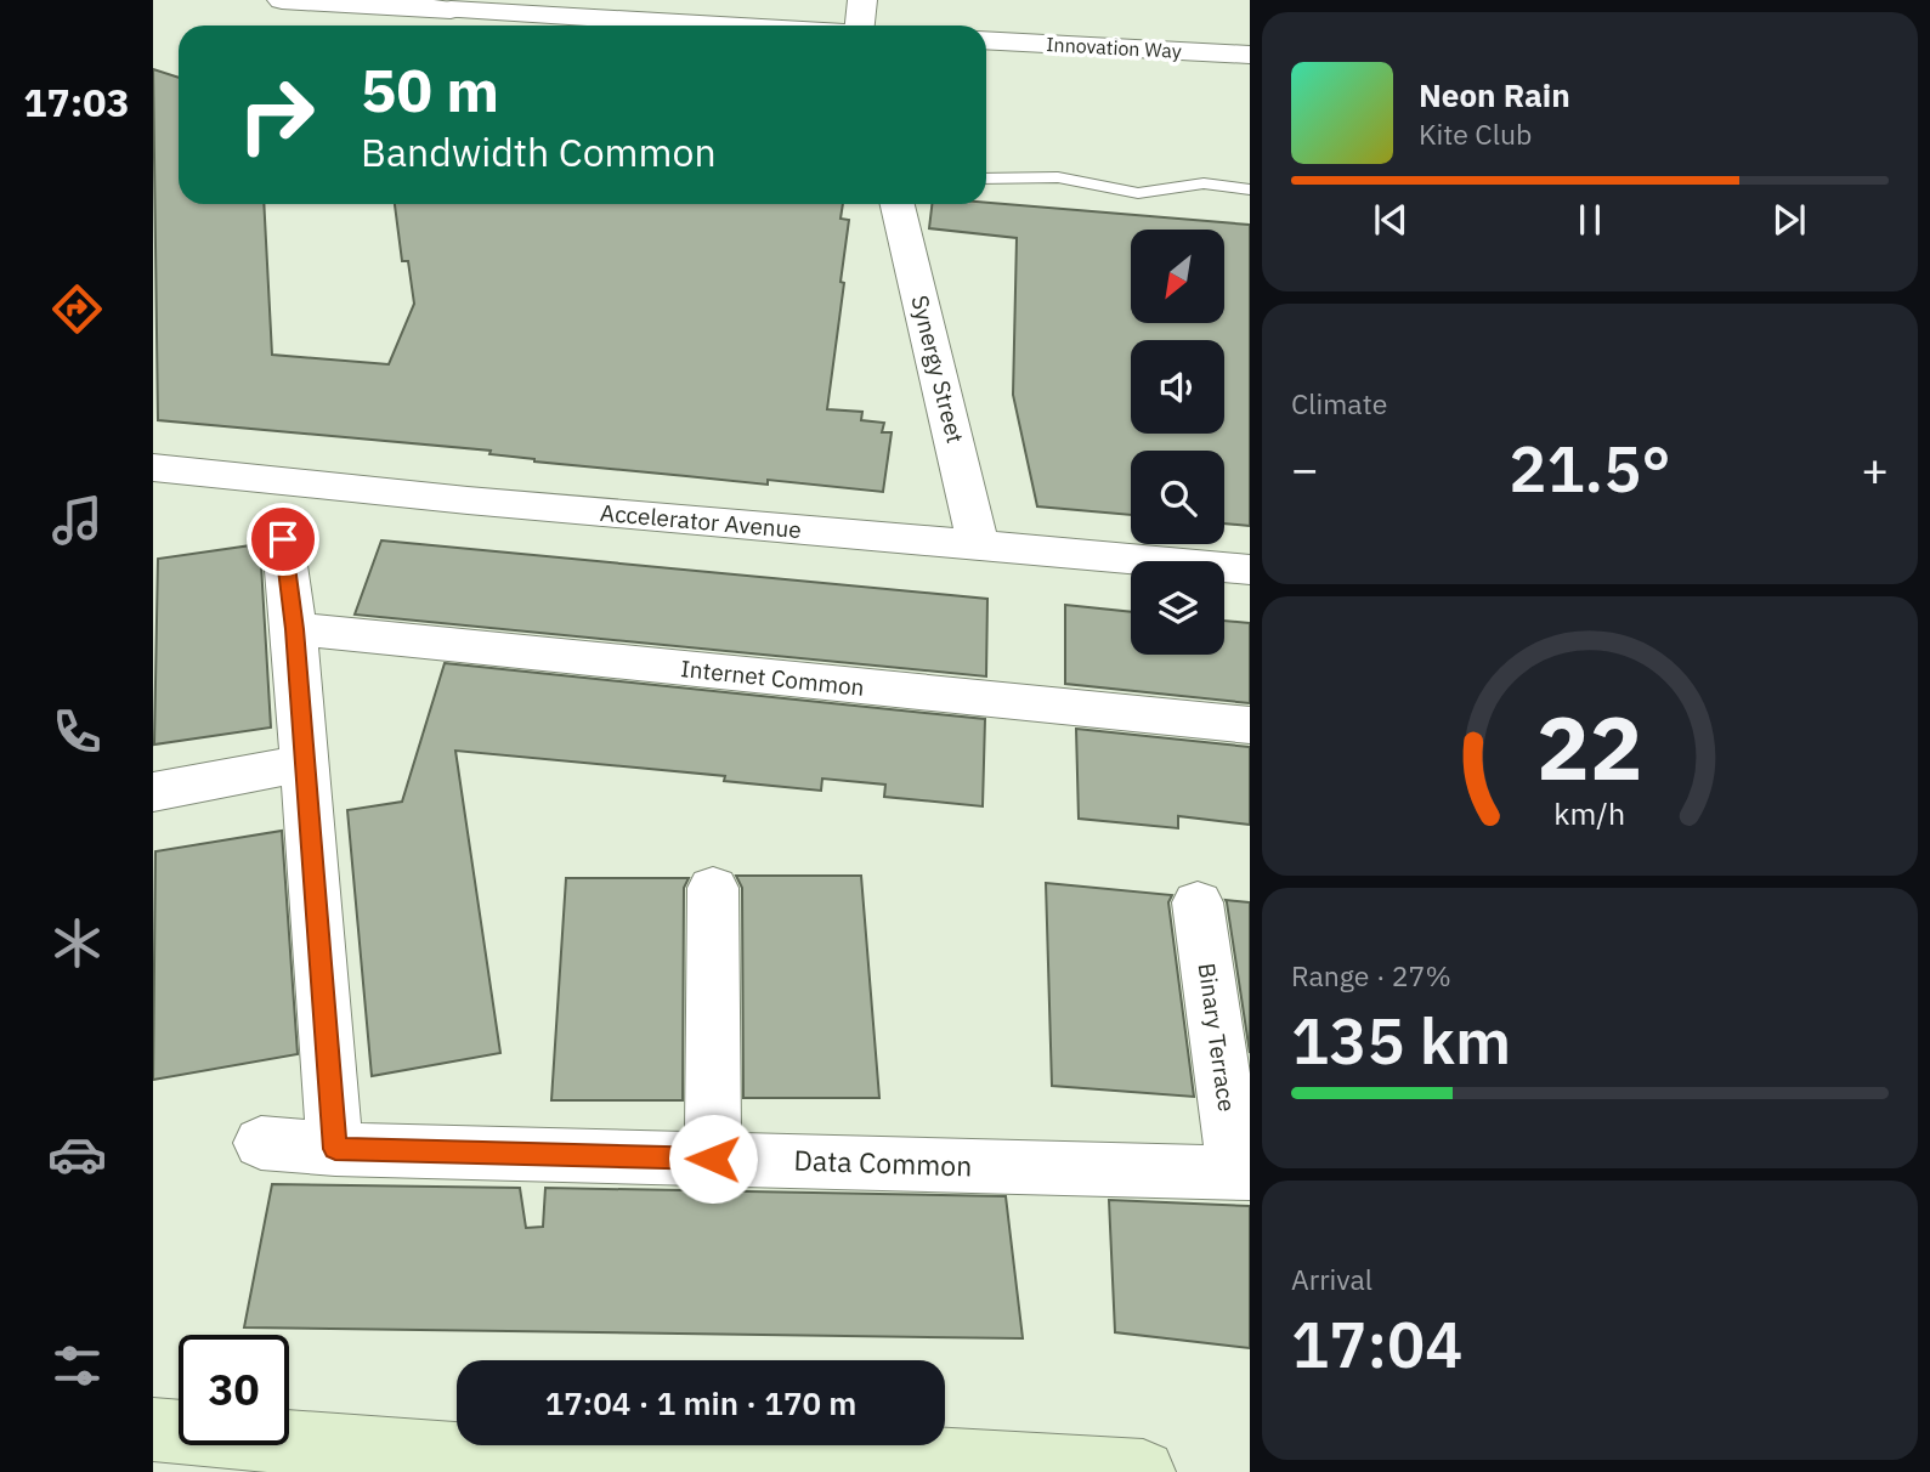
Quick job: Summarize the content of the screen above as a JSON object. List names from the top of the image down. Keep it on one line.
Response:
{"streets":{"street":["Innovation Way","Synergy Street","Accelerator Avenue","Internet Common","Binary Terrace","Data Common"]},"crossings":[["Synergy Street","Accelerator Avenue"],["Binary Terrace","Data Common"]],"north":"bottom left","page":{"tabs":"17:03","turn":["50 m","Bandwidth Common"],"song":["Neon Rain","Kite Club"],"tile":["Climate",["Range · 27%","135 km"],["Arrival","17:04"]],"heat":["−","21.5°","+"],"limit":"30","trip":"17:04 · 1 min · 170 m","gauge":["22","km/h"]}}
